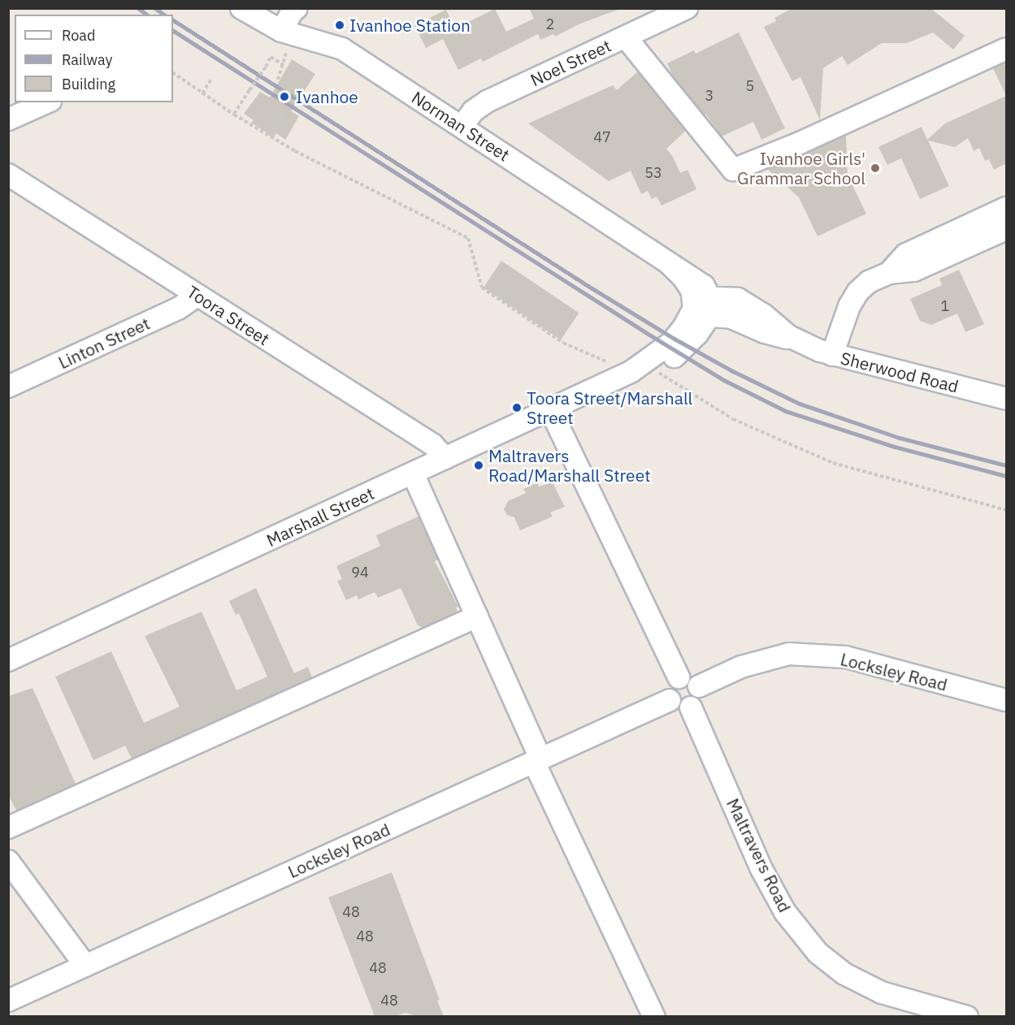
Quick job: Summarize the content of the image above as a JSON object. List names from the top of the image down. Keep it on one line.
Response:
{"streets":{"street":["Noel Street","Norman Street","Toora Street","Linton Street","Sherwood Road","Marshall Street","Locksley Road","Maltravers Road"]},"crossings":[["Noel Street","Norman Street"],["Norman Street","Sherwood Road"],["Norman Street","Marshall Street"],["Toora Street","Linton Street"],["Toora Street","Marshall Street"],["Sherwood Road","Marshall Street"],["Locksley Road","Maltravers Road"]],"places":["Ivanhoe Station","Ivanhoe","Ivanhoe Girls' Grammar School","Toora Street/Marshall Street","Maltravers Road/Marshall Street"],"house_numbers":["2","5","3","47","53","1","94","48","48","48","48"],"legend":["Road","Railway","Building"]}
